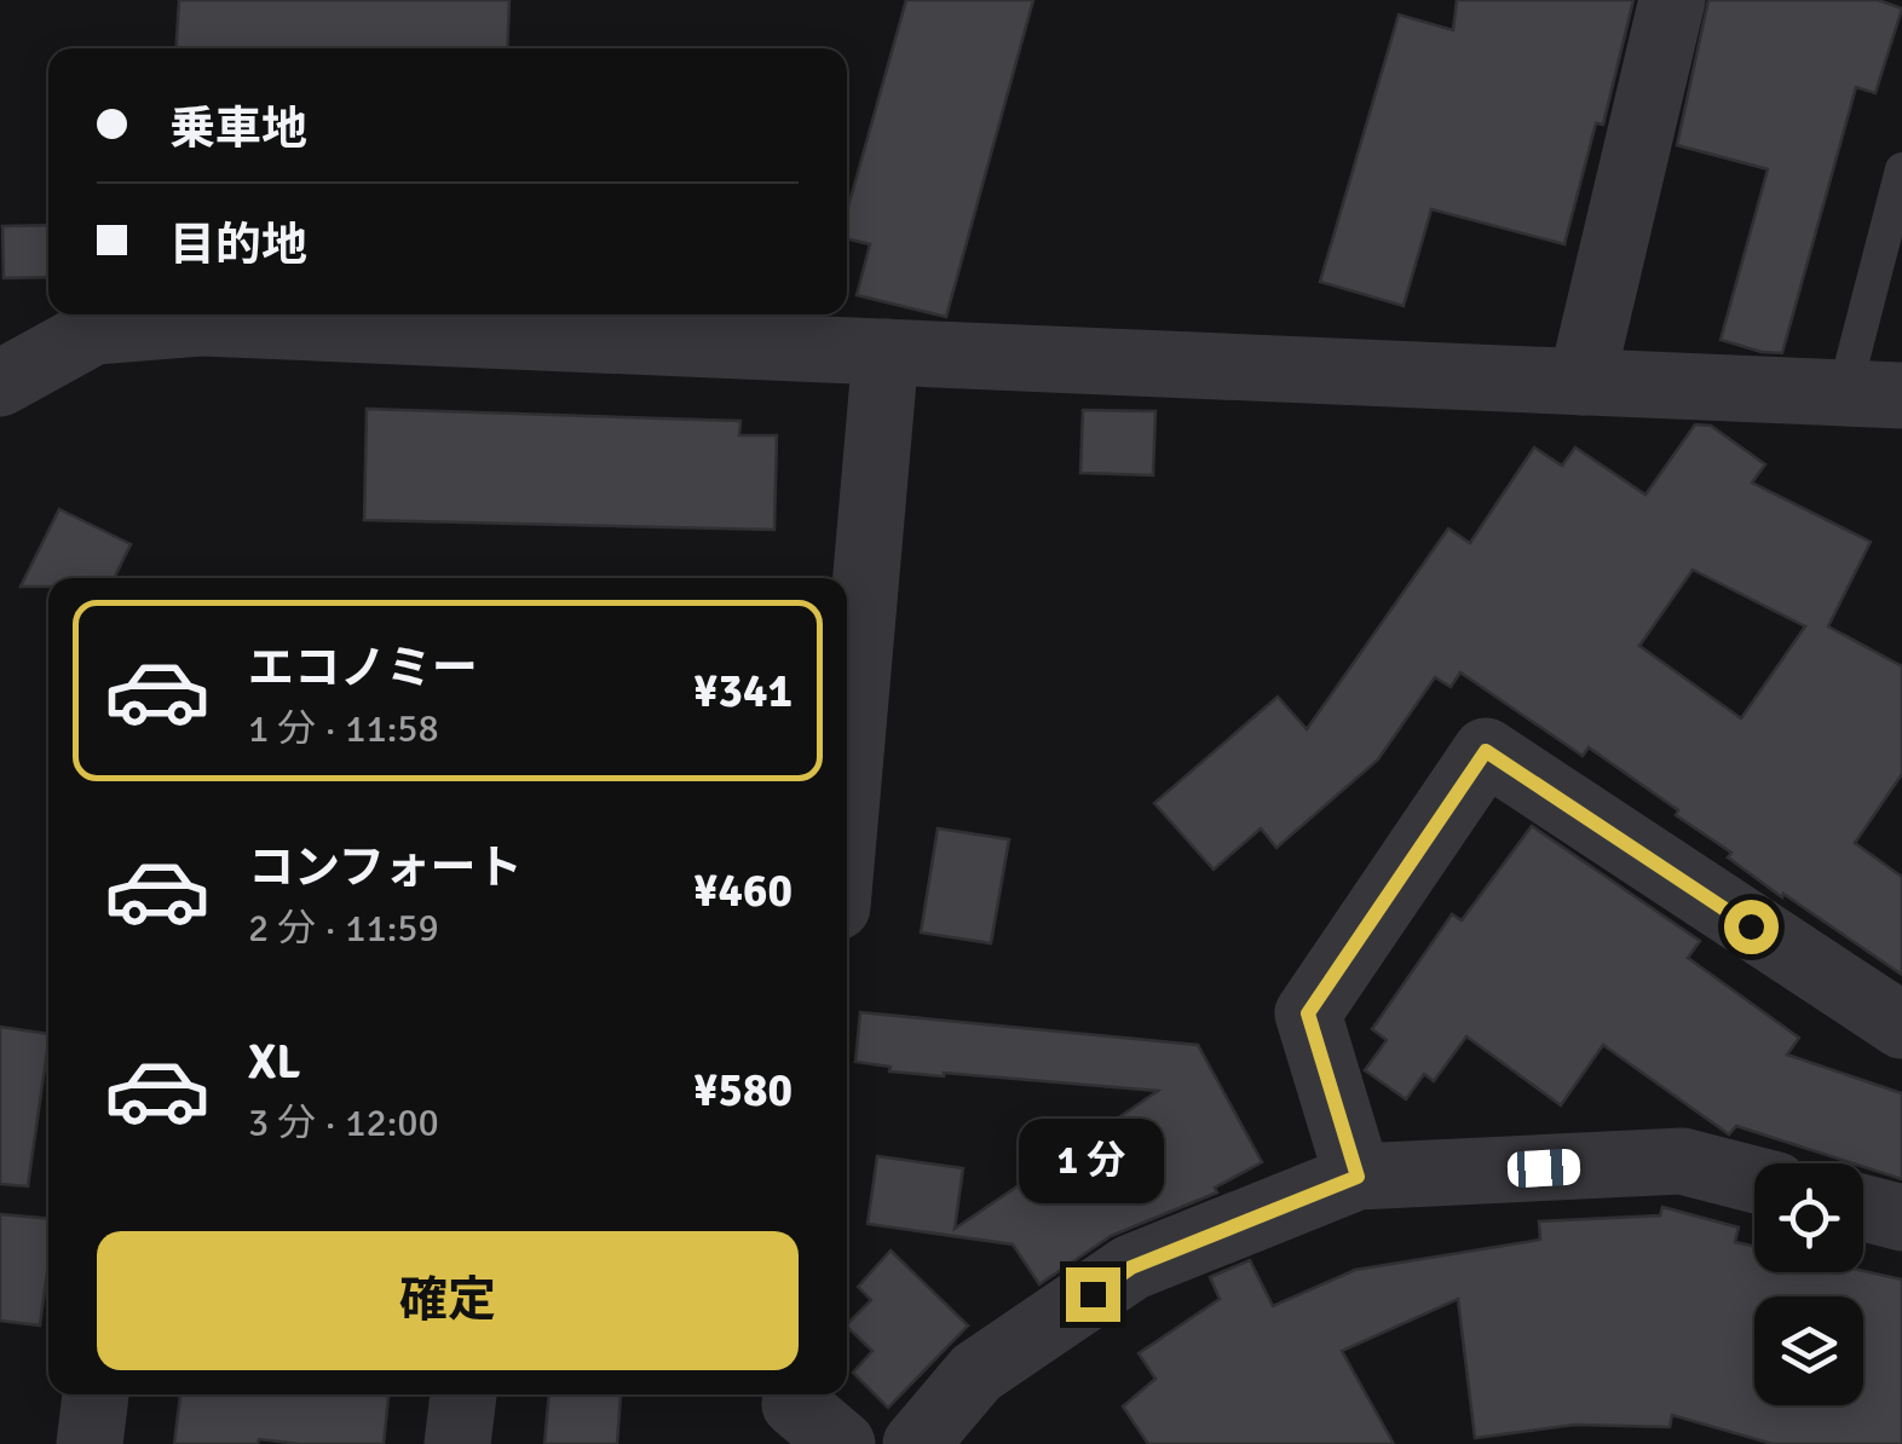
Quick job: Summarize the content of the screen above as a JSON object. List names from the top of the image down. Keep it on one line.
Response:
{"page":{"banner":["乗車地","目的地"],"list":[{"name":"エコノミー","note":"1 分 · 11:58","value":"¥341"},{"name":"コンフォート","note":"2 分 · 11:59","value":"¥460"},{"name":"XL","note":"3 分 · 12:00","value":"¥580"}],"bubble":"1 分","buttons":"確定"}}
